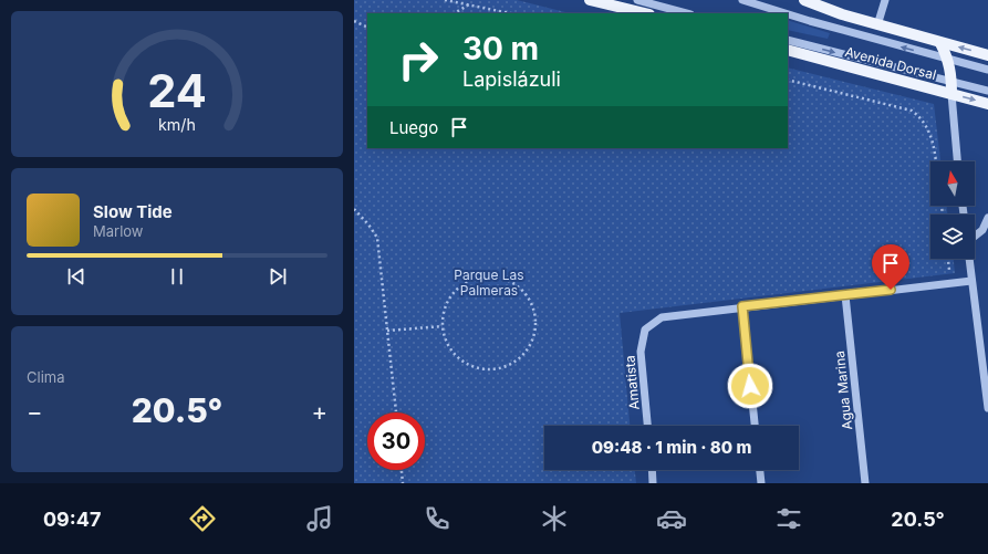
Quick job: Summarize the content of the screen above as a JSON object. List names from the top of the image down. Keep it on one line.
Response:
{"streets":{"main road":["Avenida Dorsal"],"street":["Amatista","Agua Marina"]},"parks":["Parque Las Palmeras"],"north":"top","page":{"turn":["30 m","Lapislázuli"],"then":"Luego","song":["Slow Tide","Marlow"],"tile":"Clima","heat":["−","20.5°","+"],"limit":"30","trip":"09:48 · 1 min · 80 m","tabs":["09:47","20.5°"],"gauge":["24","km/h"]}}
